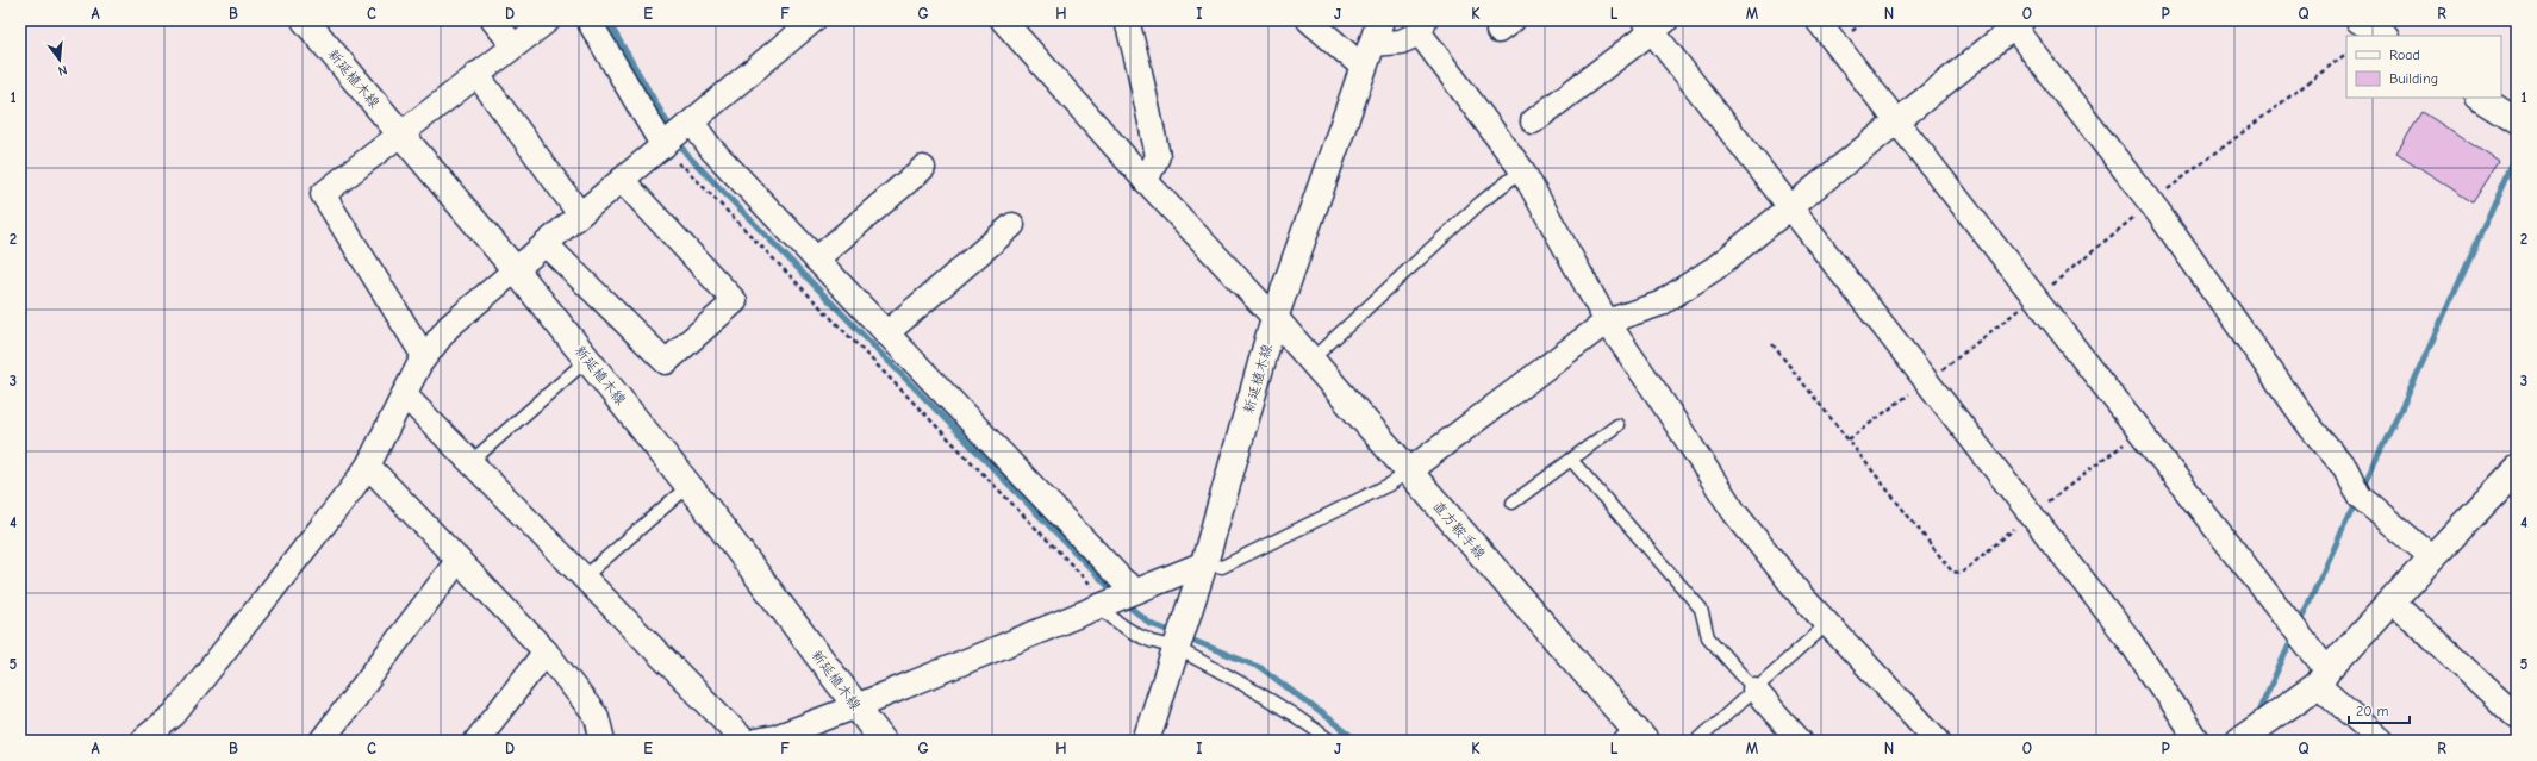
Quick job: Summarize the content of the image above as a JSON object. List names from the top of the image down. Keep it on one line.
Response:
{"streets":{"main road":["新延植木線","直方鞍手線"]},"crossings":[["新延植木線","直方鞍手線"]],"legend":["Road","Building"],"scale_bar":"20 m","north":"bottom","grid":{"columns":["A","B","C","D","E","F","G","H","I","J","K","L","M","N","O","P","Q","R"],"rows":["1","2","3","4","5"]}}
